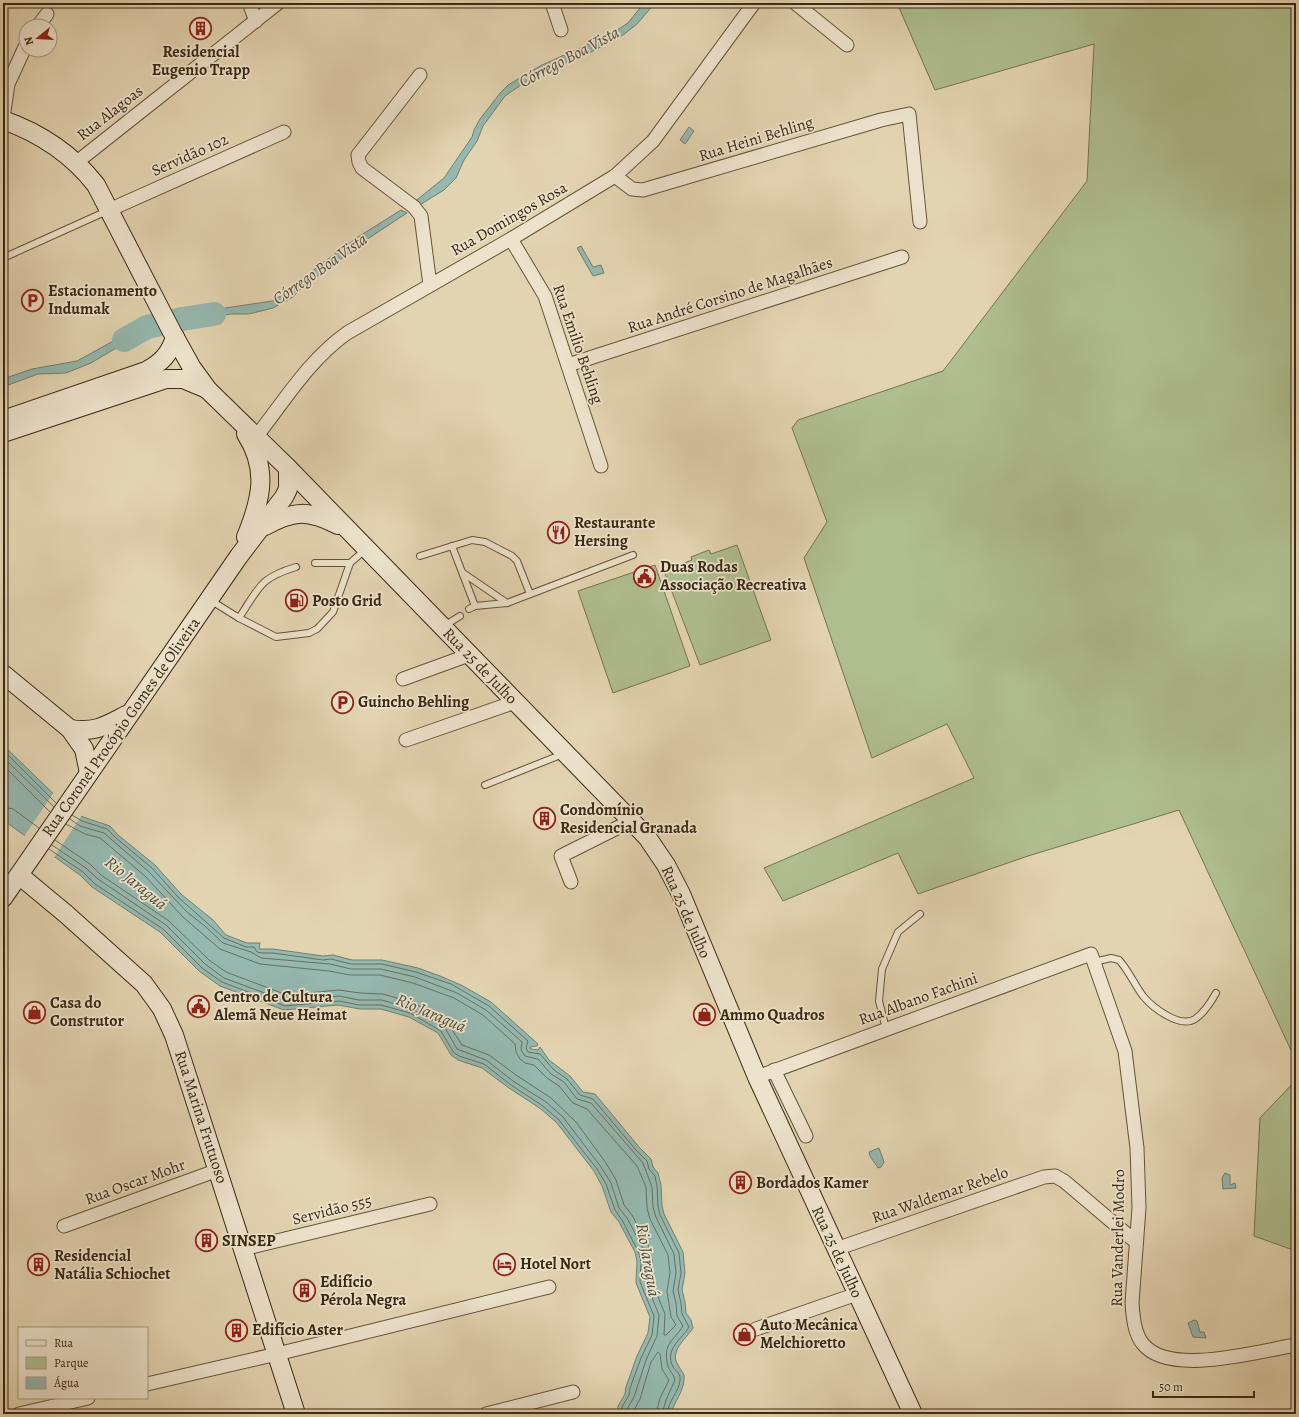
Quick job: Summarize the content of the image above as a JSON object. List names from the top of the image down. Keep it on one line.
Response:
{"streets":{"main road":["Rua 25 de Julho","Rua Coronel Procópio Gomes de Oliveira","Rua Marina Frutuoso"],"street":["Rua Alagoas","Rua Heini Behling","Servidão 102","Rua Domingos Rosa","Rua André Corsino de Magalhães","Rua Emilio Behling","Rua Albano Fachini","Rua Oscar Mohr","Rua Waldemar Rebelo","Servidão 555","Rua Vanderlei Modro"]},"crossings":[["Rua Heini Behling","Rua Domingos Rosa"],["Rua Domingos Rosa","Rua Emilio Behling"],["Rua Domingos Rosa","Rua 25 de Julho"],["Rua André Corsino de Magalhães","Rua Emilio Behling"],["Rua 25 de Julho","Rua Coronel Procópio Gomes de Oliveira"],["Rua 25 de Julho","Rua Albano Fachini"],["Rua 25 de Julho","Rua Waldemar Rebelo"],["Rua Coronel Procópio Gomes de Oliveira","Rua Marina Frutuoso"],["Rua Albano Fachini","Rua Vanderlei Modro"],["Rua Marina Frutuoso","Rua Oscar Mohr"],["Rua Marina Frutuoso","Servidão 555"],["Rua Waldemar Rebelo","Rua Vanderlei Modro"]],"water":["Córrego Boa Vista","Rio Jaraguá"],"places":{"building":["Residencial Eugenio Trapp","Condomínio Residencial Granada","Bordados Kamer","SINSEP","Residencial Natália Schiochet","Edifício Pérola Negra","Edifício Aster"],"parking":["Estacionamento Indumak","Guincho Behling"],"restaurant":["Restaurante Hersing"],"public building":["Duas Rodas Associação Recreativa","Centro de Cultura Alemã Neue Heimat"],"fuel station":["Posto Grid"],"shop":["Casa do Construtor","Ammo Quadros","Auto Mecânica Melchioretto"],"hotel":["Hotel Nort"]},"legend":["Rua","Parque","Água"],"scale_bar":"50 m","north":"left"}
